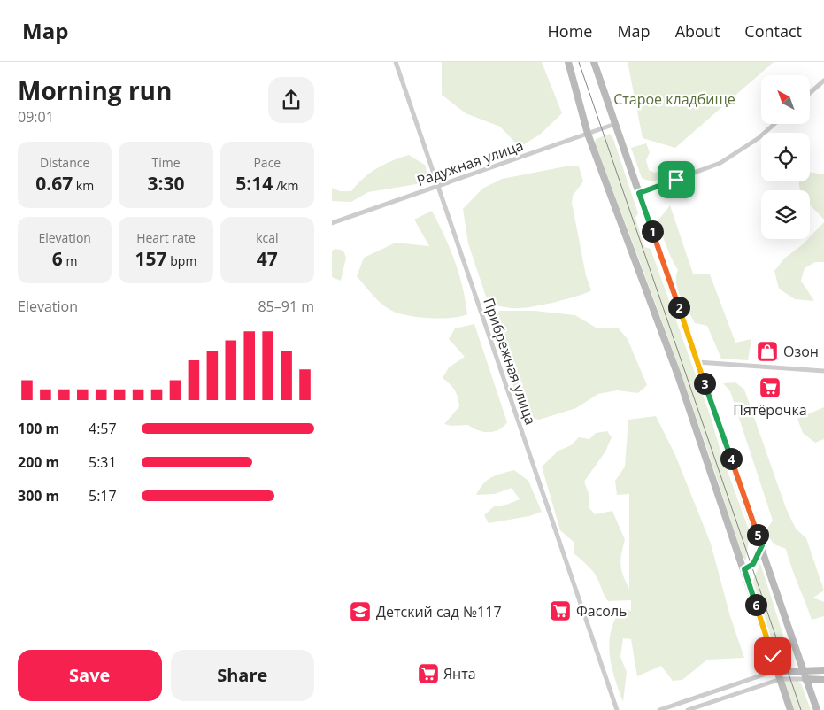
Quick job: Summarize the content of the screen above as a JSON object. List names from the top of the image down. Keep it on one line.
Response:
{"streets":{"street":["Радужная улица","Прибрежная улица"]},"crossings":[["Радужная улица","Прибрежная улица"]],"parks":["Старое кладбище"],"places":{"shop":["Озон"],"supermarket":["Пятёрочка","Фасоль","Янта"],"school or university":["Детский сад №117"]},"north":"top left","page":{"header":"Map","nav":["Home","Map","About","Contact"],"heading":["Morning run","09:01"],"stats":[["Distance","0.67 km"],["Time","3:30"],["Pace","5:14 /km"],["Elevation","6 m"],["Heart rate","157 bpm"],["kcal","47"]],"pins":["1","2","3","4","5","6"],"chart":["Elevation","85–91 m"],"list":[{"name":"100 m","note":"4:57"},{"name":"200 m","note":"5:31"},{"name":"300 m","note":"5:17"}],"buttons":["Save","Share"]}}
